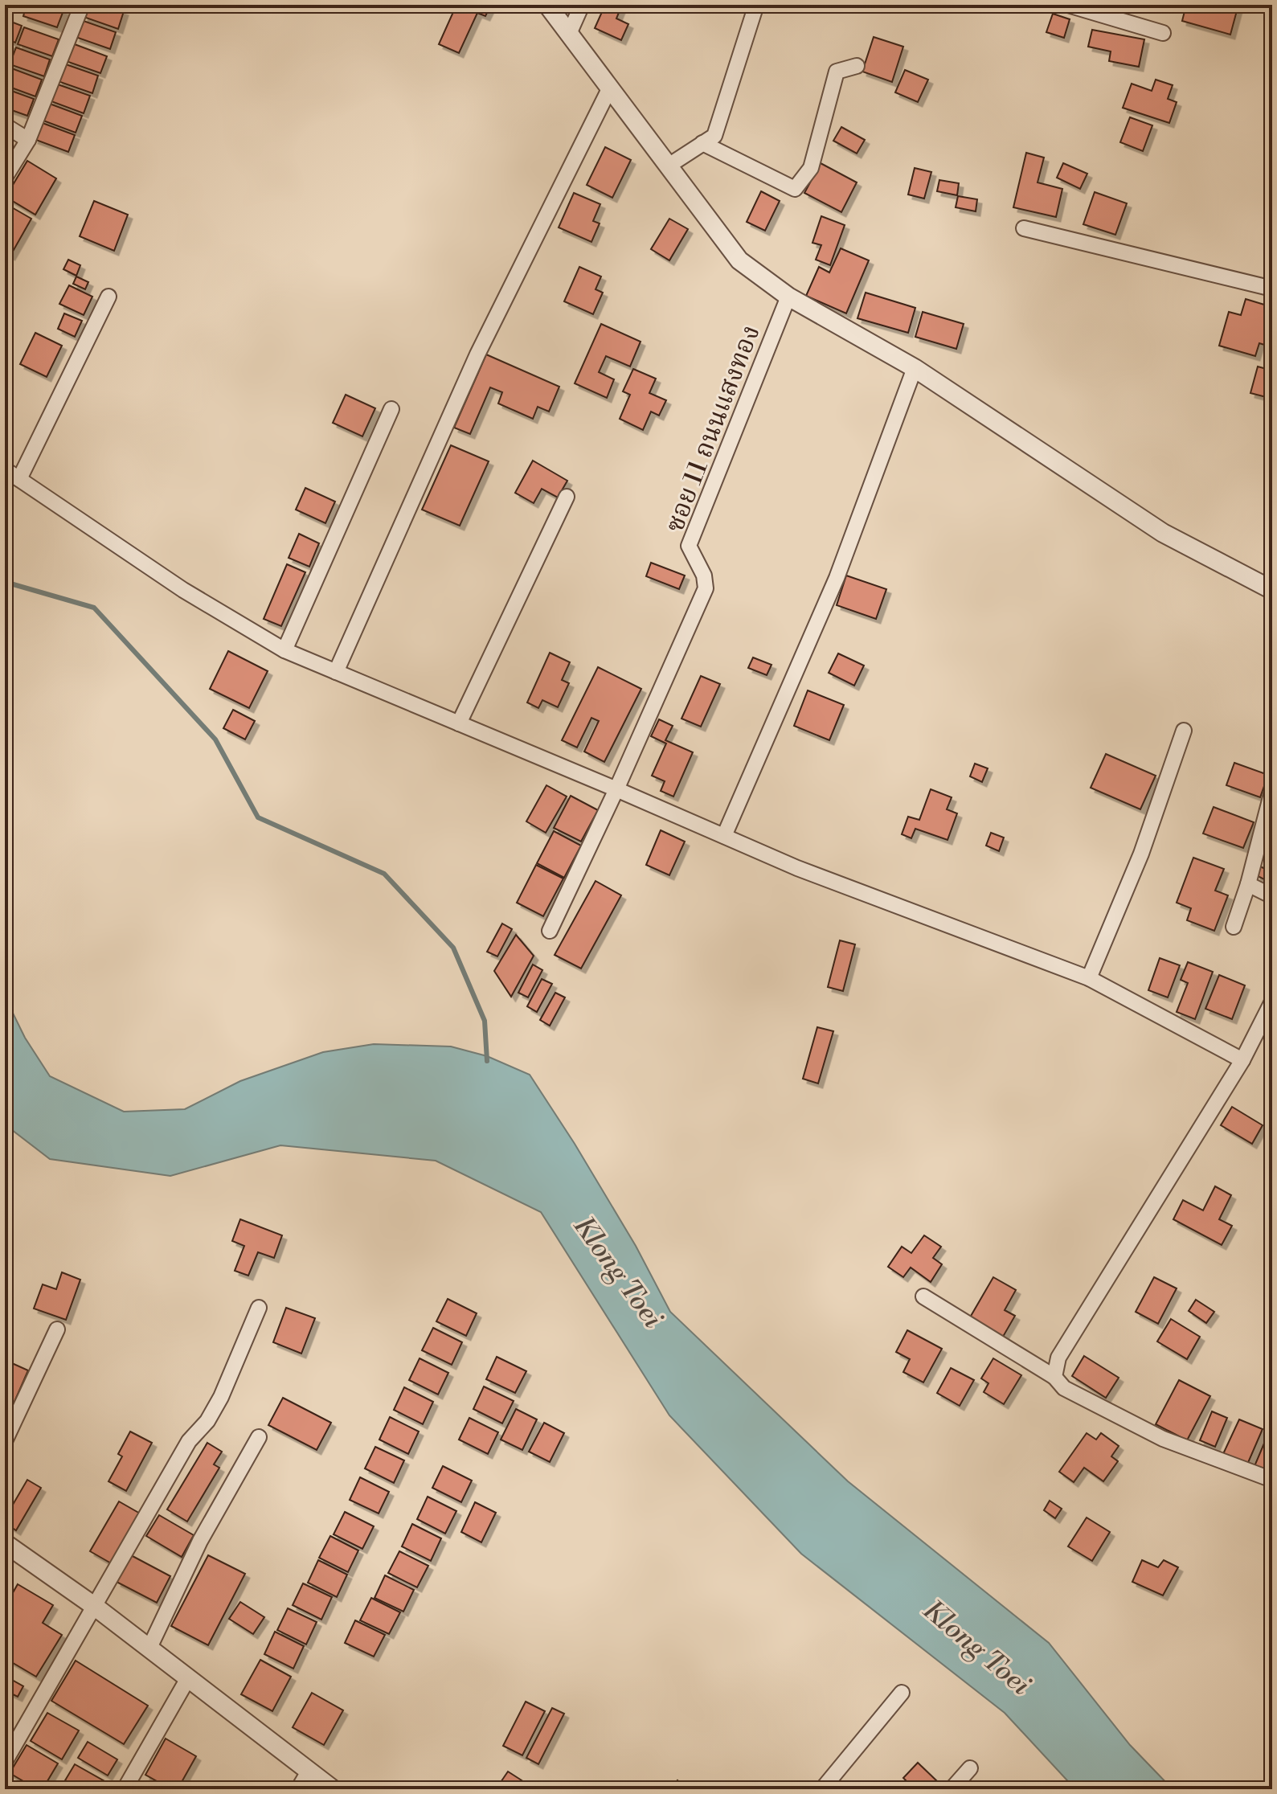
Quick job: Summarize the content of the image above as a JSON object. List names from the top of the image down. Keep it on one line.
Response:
{"streets":{"street":["ซอย 11 ถนนแสงทอง"]},"water":["Klong Toei"]}
